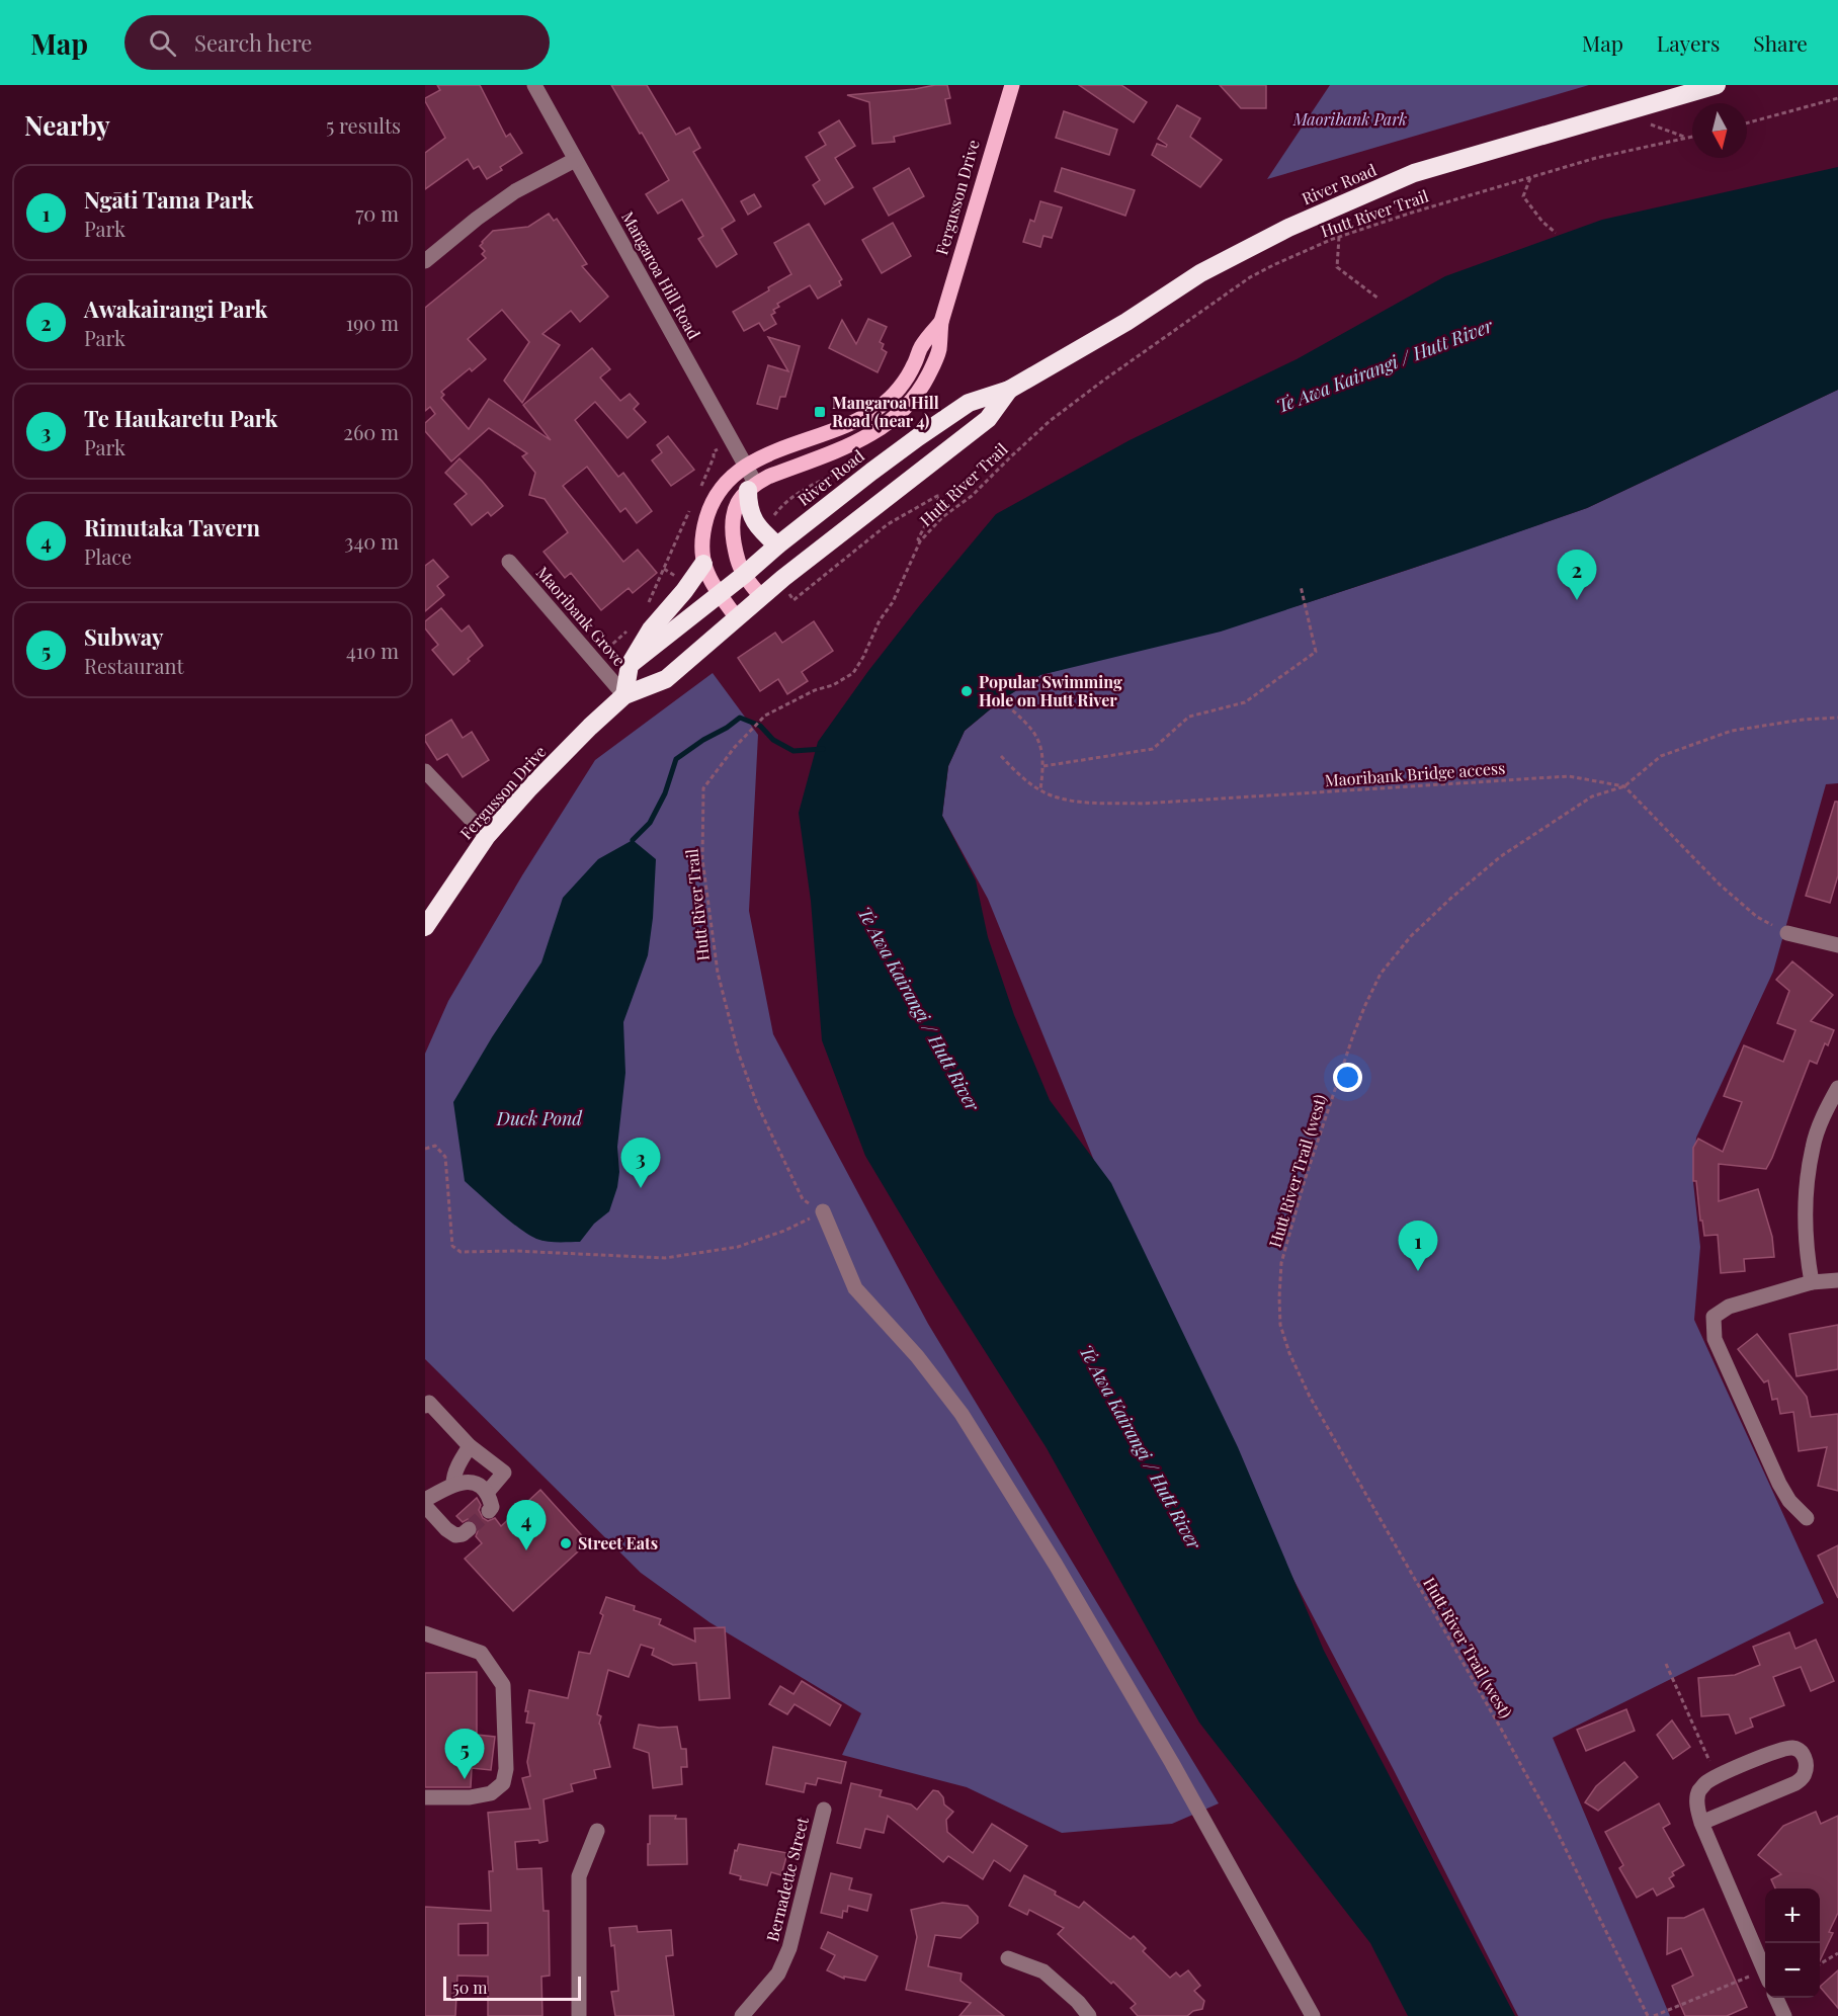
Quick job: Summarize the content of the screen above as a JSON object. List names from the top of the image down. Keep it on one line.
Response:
{"streets":{"highway":["River Road","Fergusson Drive"],"street":["Mangaroa Hill Road","Maoribank Grove","Bernadette Street"],"path":["Hutt River Trail","Maoribank Bridge access","Hutt River Trail (west)"]},"crossings":[["River Road","Fergusson Drive"],["Fergusson Drive","Mangaroa Hill Road"],["Fergusson Drive","Maoribank Grove"],["Maoribank Bridge access","Hutt River Trail (west)"]],"water":["Te Awa Kairangi / Hutt River","Duck Pond"],"parks":["Maoribank Park"],"places":{"transit":["Mangaroa Hill Road (near 4)"],"other":["Popular Swimming Hole on Hutt River","Street Eats"]},"scale_bar":"50 m","north":"bottom","page":{"header":"Map","search":"Search here","nav":["Map","Layers","Share"],"heading":["Nearby","5 results"],"list":[{"mark":"1","name":"Ngāti Tama Park","note":"Park","value":"70 m"},{"mark":"2","name":"Awakairangi Park","note":"Park","value":"190 m"},{"mark":"3","name":"Te Haukaretu Park","note":"Park","value":"260 m"},{"mark":"4","name":"Rimutaka Tavern","note":"Place","value":"340 m"},{"mark":"5","name":"Subway","note":"Restaurant","value":"410 m"}],"pins":["2","3","1","4","5"],"map_buttons":["+","−"],"scale":"50 m"}}
